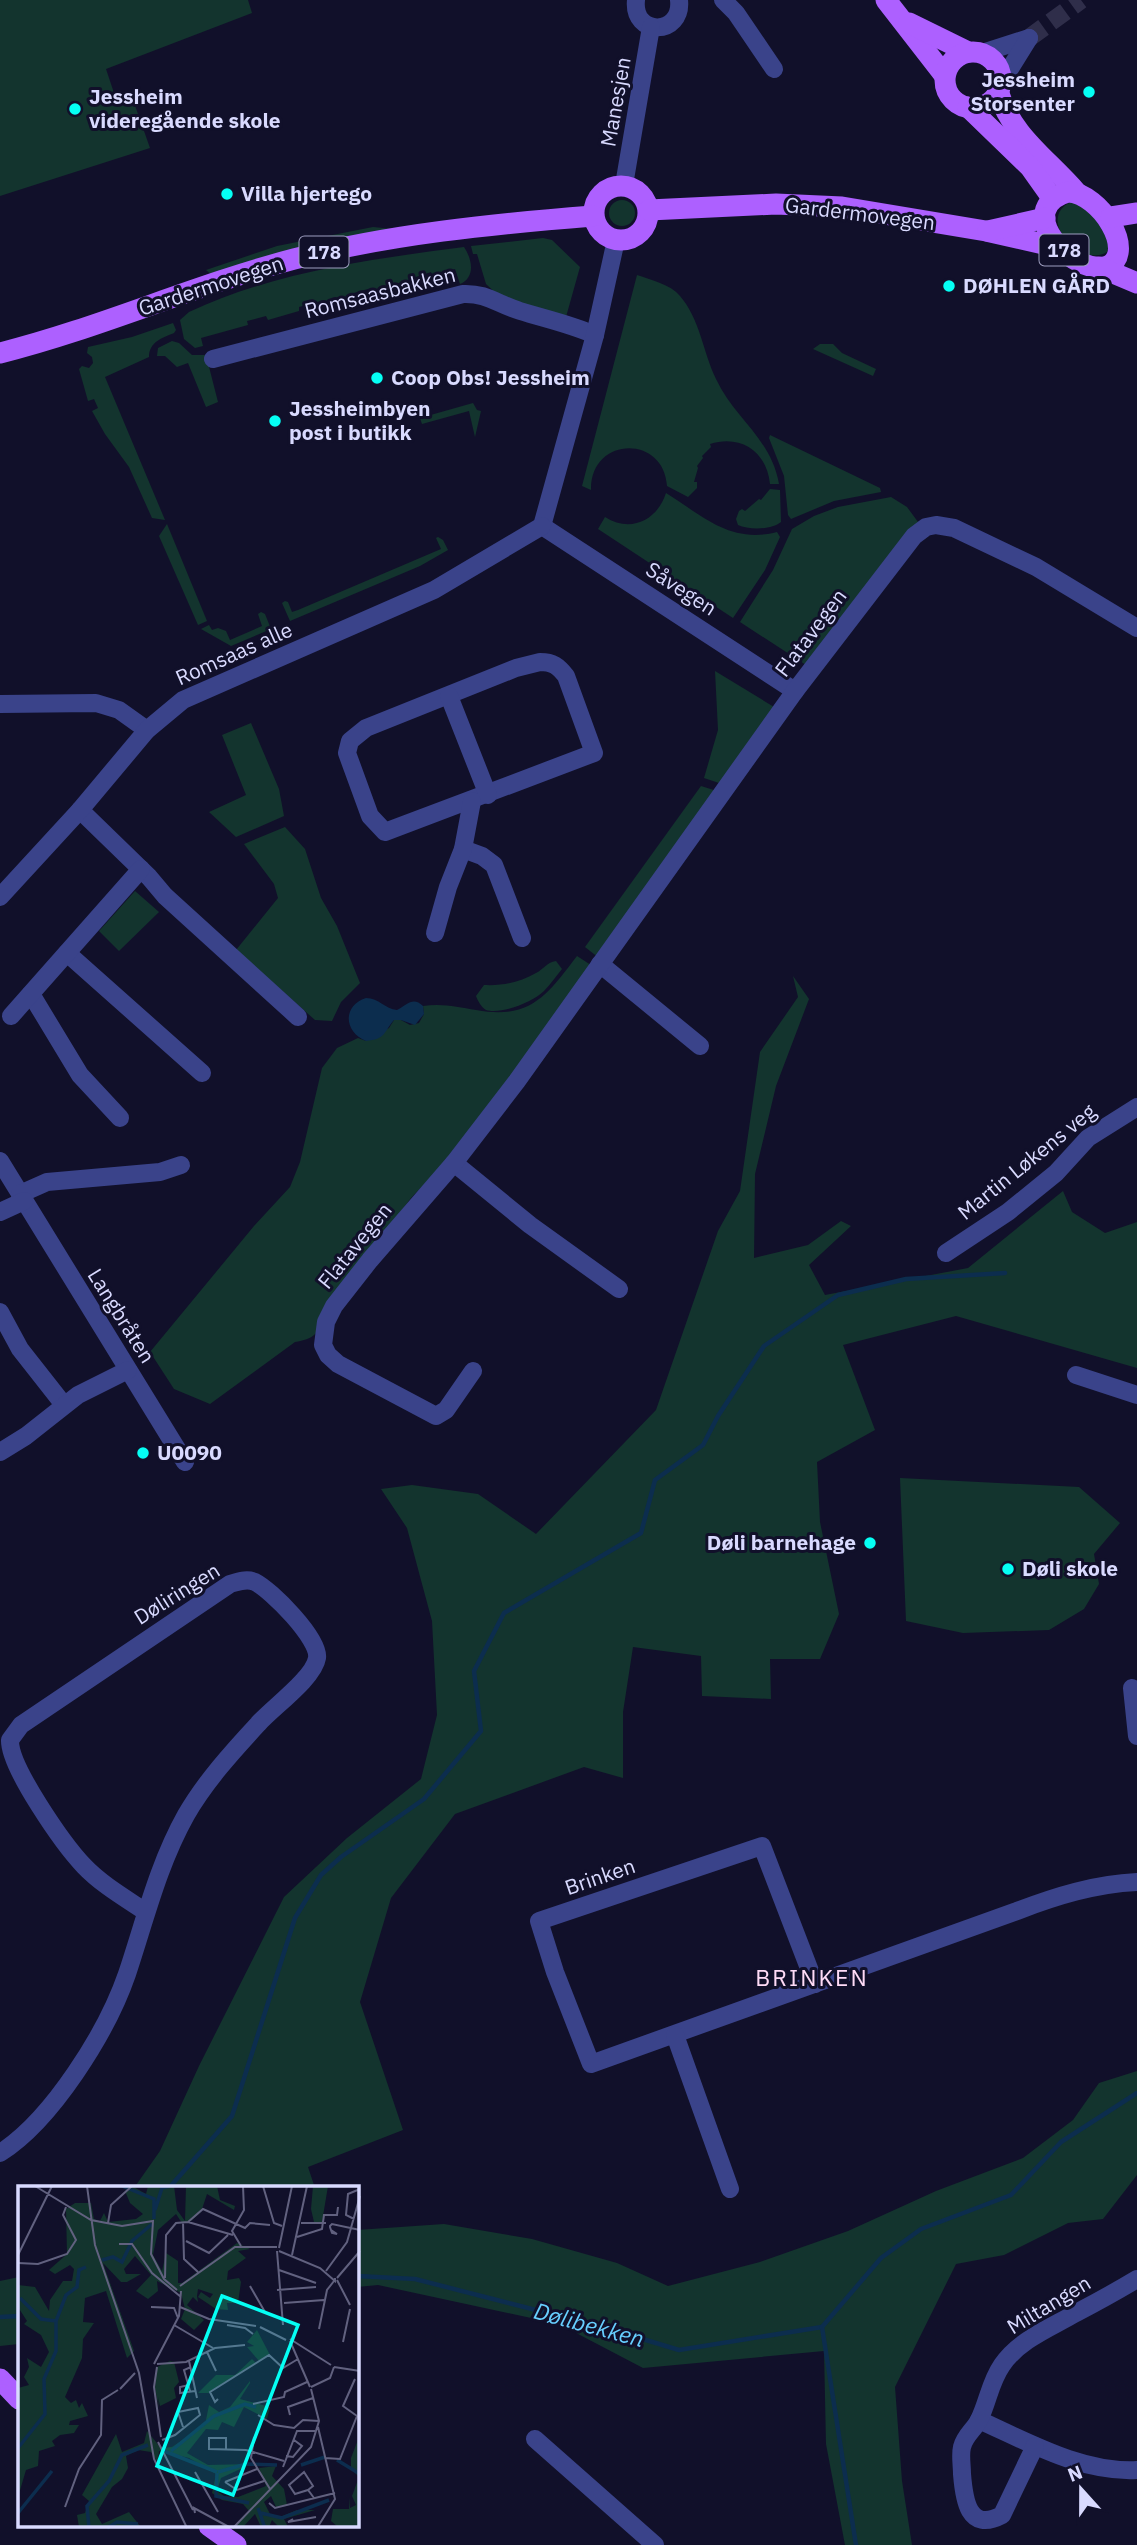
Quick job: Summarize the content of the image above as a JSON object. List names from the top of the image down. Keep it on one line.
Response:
{"streets":{"main road":["Gardermovegen","178"],"street":["Manesjen","Romsaasbakken","Såvegen","Flatavegen","Romsaas alle","Martin Løkens veg","Langbråten","Døliringen","Brinken","Miltangen"]},"crossings":[["Manesjen","Gardermovegen"],["Gardermovegen","178"],["Såvegen","Flatavegen"],["Såvegen","Romsaas alle"]],"districts":["BRINKEN"],"water":["Dølibekken"],"places":["Jessheim Storsenter","Jessheim videregående skole","Villa hjertego","DØHLEN GÅRD","Coop Obs! Jessheim","Jessheimbyen post i butikk","U0090","Døli barnehage","Døli skole"],"north":"top"}
